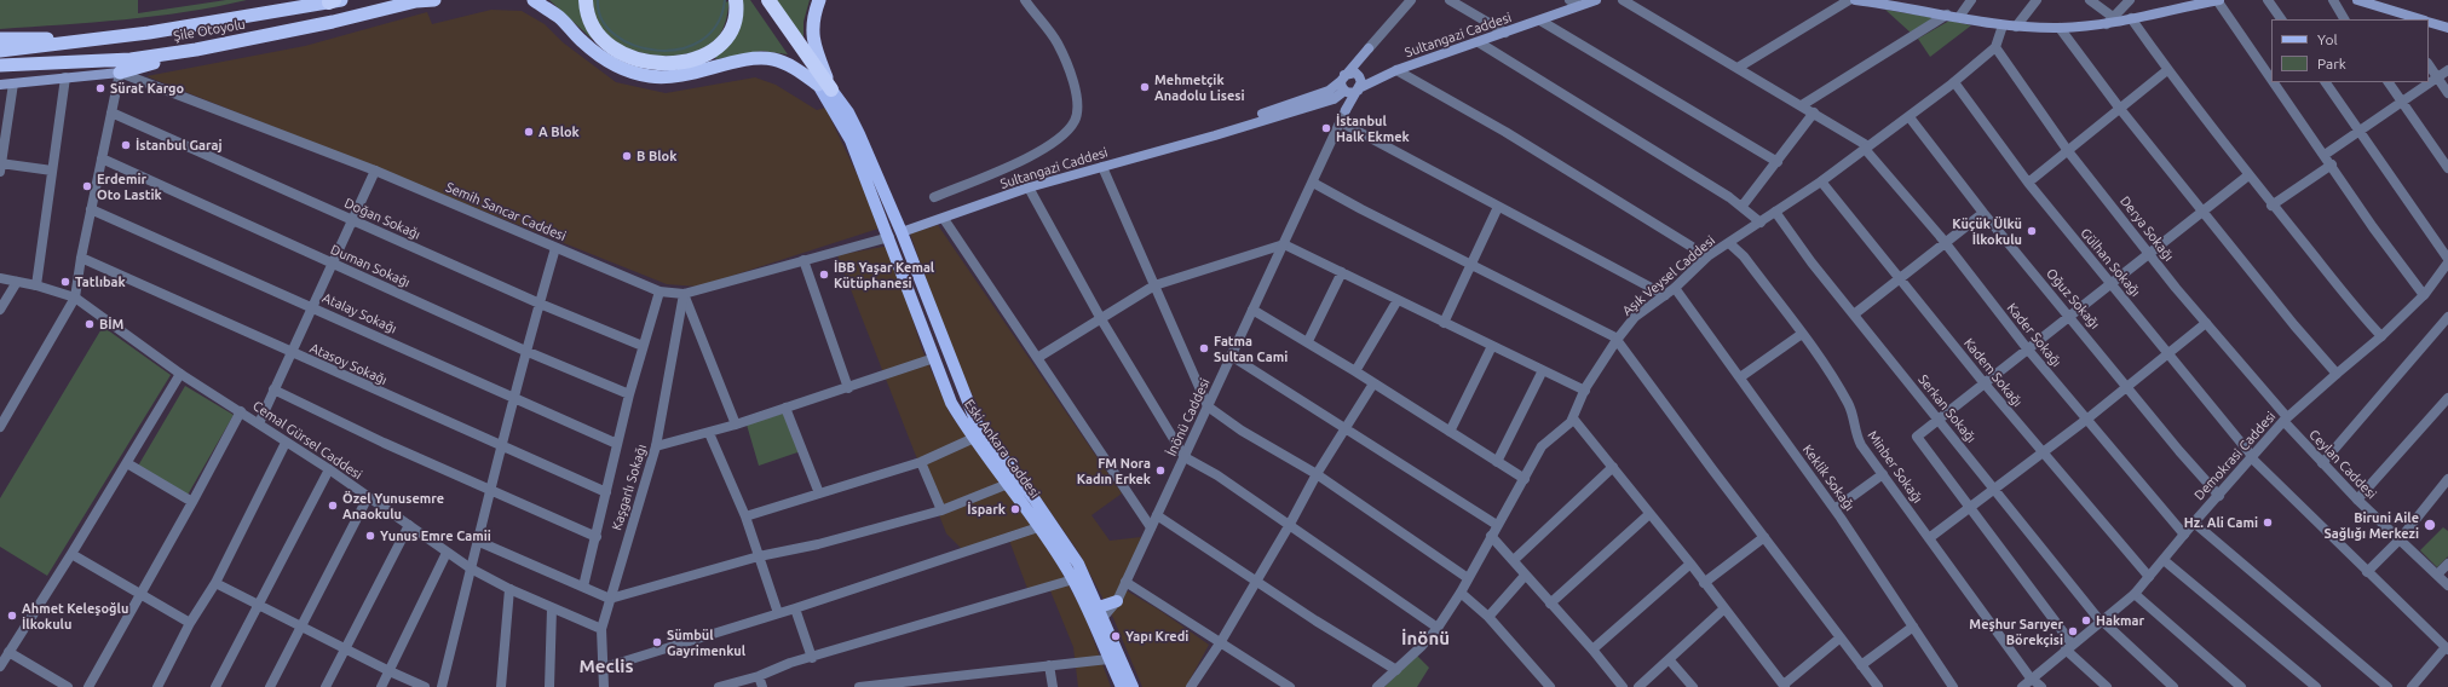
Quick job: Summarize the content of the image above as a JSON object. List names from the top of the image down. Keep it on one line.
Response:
{"streets":{"highway":["Şile Otoyolu"],"main road":["Sultangazi Caddesi","Eski Ankara Caddesi"],"street":["Semih Sancar Caddesi","Doğan Sokağı","Derya Sokağı","Gülhan Sokağı","Duman Sokağı","Aşık Veysel Caddesi","Oğuz Sokağı","Atalay Sokağı","Kader Sokağı","Atasoy Sokağı","Kadem Sokağı","Serkan Sokağı","İnönü Caddesi","Cemal Gürsel Caddesi","Demokrasi Caddesi","Ceylan Caddesi","Minber Sokağı","Keklik Sokağı","Kaşgarlı Sokağı"]},"crossings":[["Sultangazi Caddesi","Eski Ankara Caddesi"],["Semih Sancar Caddesi","Eski Ankara Caddesi"],["Semih Sancar Caddesi","Kaşgarlı Sokağı"],["Derya Sokağı","Aşık Veysel Caddesi"],["Derya Sokağı","Demokrasi Caddesi"],["Derya Sokağı","Ceylan Caddesi"],["Gülhan Sokağı","Aşık Veysel Caddesi"],["Gülhan Sokağı","Demokrasi Caddesi"],["Aşık Veysel Caddesi","Oğuz Sokağı"],["Aşık Veysel Caddesi","Kader Sokağı"],["Aşık Veysel Caddesi","Kadem Sokağı"],["Aşık Veysel Caddesi","Serkan Sokağı"],["Aşık Veysel Caddesi","Minber Sokağı"],["Aşık Veysel Caddesi","Keklik Sokağı"],["Kader Sokağı","Demokrasi Caddesi"],["Kadem Sokağı","Demokrasi Caddesi"],["Serkan Sokağı","Demokrasi Caddesi"],["Cemal Gürsel Caddesi","Kaşgarlı Sokağı"],["Demokrasi Caddesi","Ceylan Caddesi"],["Demokrasi Caddesi","Minber Sokağı"]],"districts":["İnönü","Meclis"],"places":["Mehmetçik Anadolu Lisesi","Sürat Kargo","İstanbul Halk Ekmek","A Blok","İstanbul Garaj","B Blok","Erdemir Oto Lastik","Küçük Ülkü İlkokulu","İBB Yaşar Kemal Kütüphanesi","Tatlıbak","BİM","Fatma Sultan Cami","FM Nora Kadın Erkek","Özel Yunusemre Anaokulu","İspark","Hz. Ali Cami","Biruni Aile Sağlığı Merkezi","Yunus Emre Camii","Ahmet Keleşoğlu İlkokulu","Hakmar","Meşhur Sarıyer Börekçisi","Yapı Kredi","Sümbül Gayrimenkul"],"legend":["Yol","Park"]}
